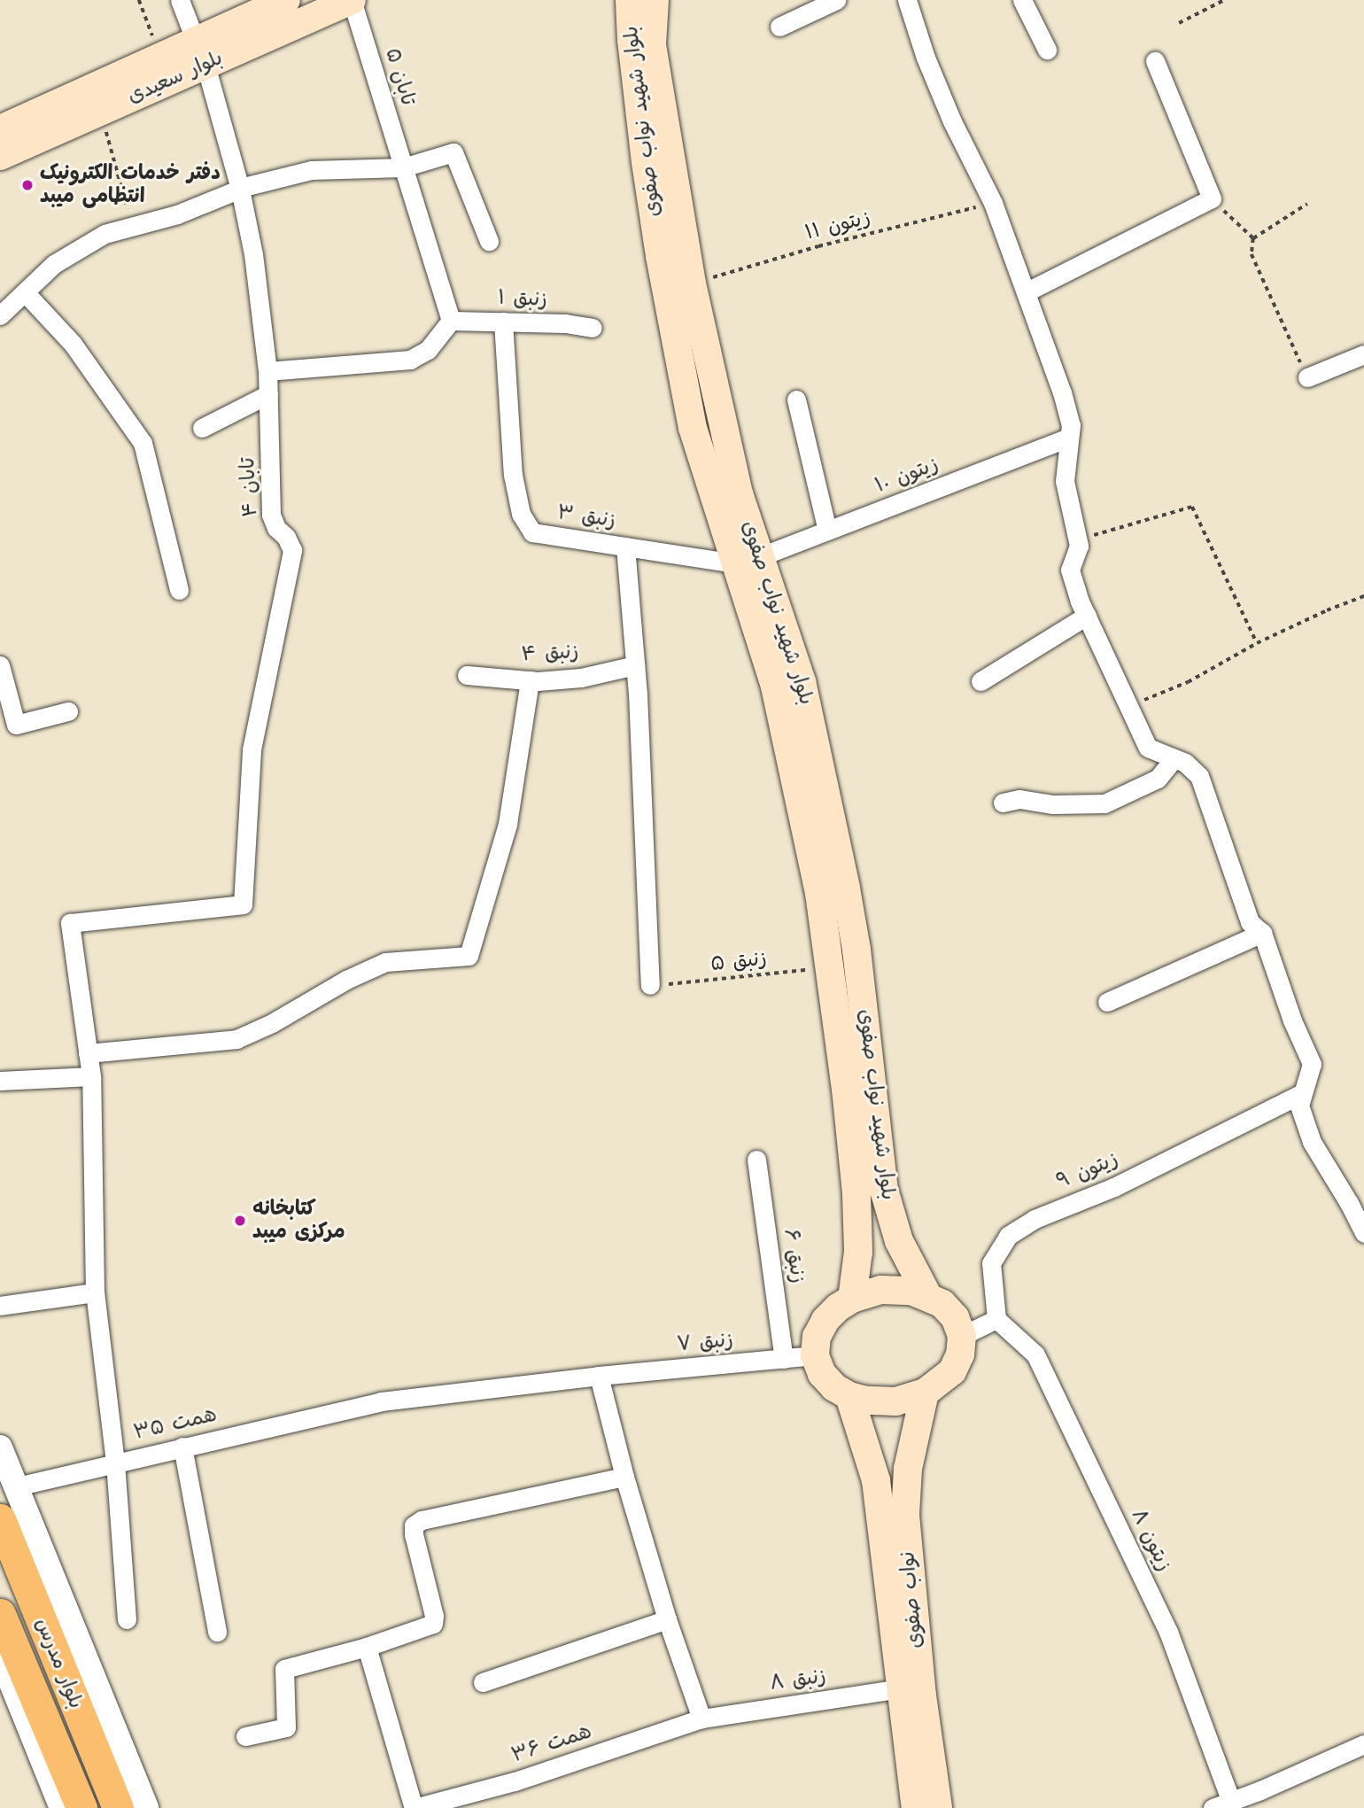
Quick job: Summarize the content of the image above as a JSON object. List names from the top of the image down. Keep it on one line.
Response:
{"streets":{"main road":["بلوار سعیدی","بلوار شهید نواب صفوی","نواب صفوی","بلوار مدرس"],"street":["تابان ۵","زنبق ۱","زیتون ۱۰","تابان ۴","زنبق ۳","زنبق ۴","زیتون ۹","زنبق ۶","زنبق ۷","همت ۳۵","زیتون ۸","زنبق ۸","همت ۳۶"],"path":["زیتون ۱۱","زنبق ۵"]},"crossings":[["تابان ۵","بلوار سعیدی"],["تابان ۵","زنبق ۱"],["بلوار سعیدی","تابان ۴"],["بلوار شهید نواب صفوی","زیتون ۱۱"],["بلوار شهید نواب صفوی","زیتون ۱۰"],["بلوار شهید نواب صفوی","زنبق ۳"],["بلوار شهید نواب صفوی","زنبق ۵"],["بلوار شهید نواب صفوی","زنبق ۷"],["بلوار شهید نواب صفوی","نواب صفوی"],["زنبق ۱","زنبق ۳"],["زیتون ۱۰","زنبق ۳"],["زیتون ۹","زیتون ۸"],["زنبق ۶","زنبق ۷"],["زنبق ۷","همت ۳۵"],["زنبق ۷","نواب صفوی"],["نواب صفوی","زنبق ۸"],["زنبق ۸","همت ۳۶"]],"places":["دفتر خدمات الکترونیک انتظامی میبد","کتابخانه مرکزی میبد"]}
